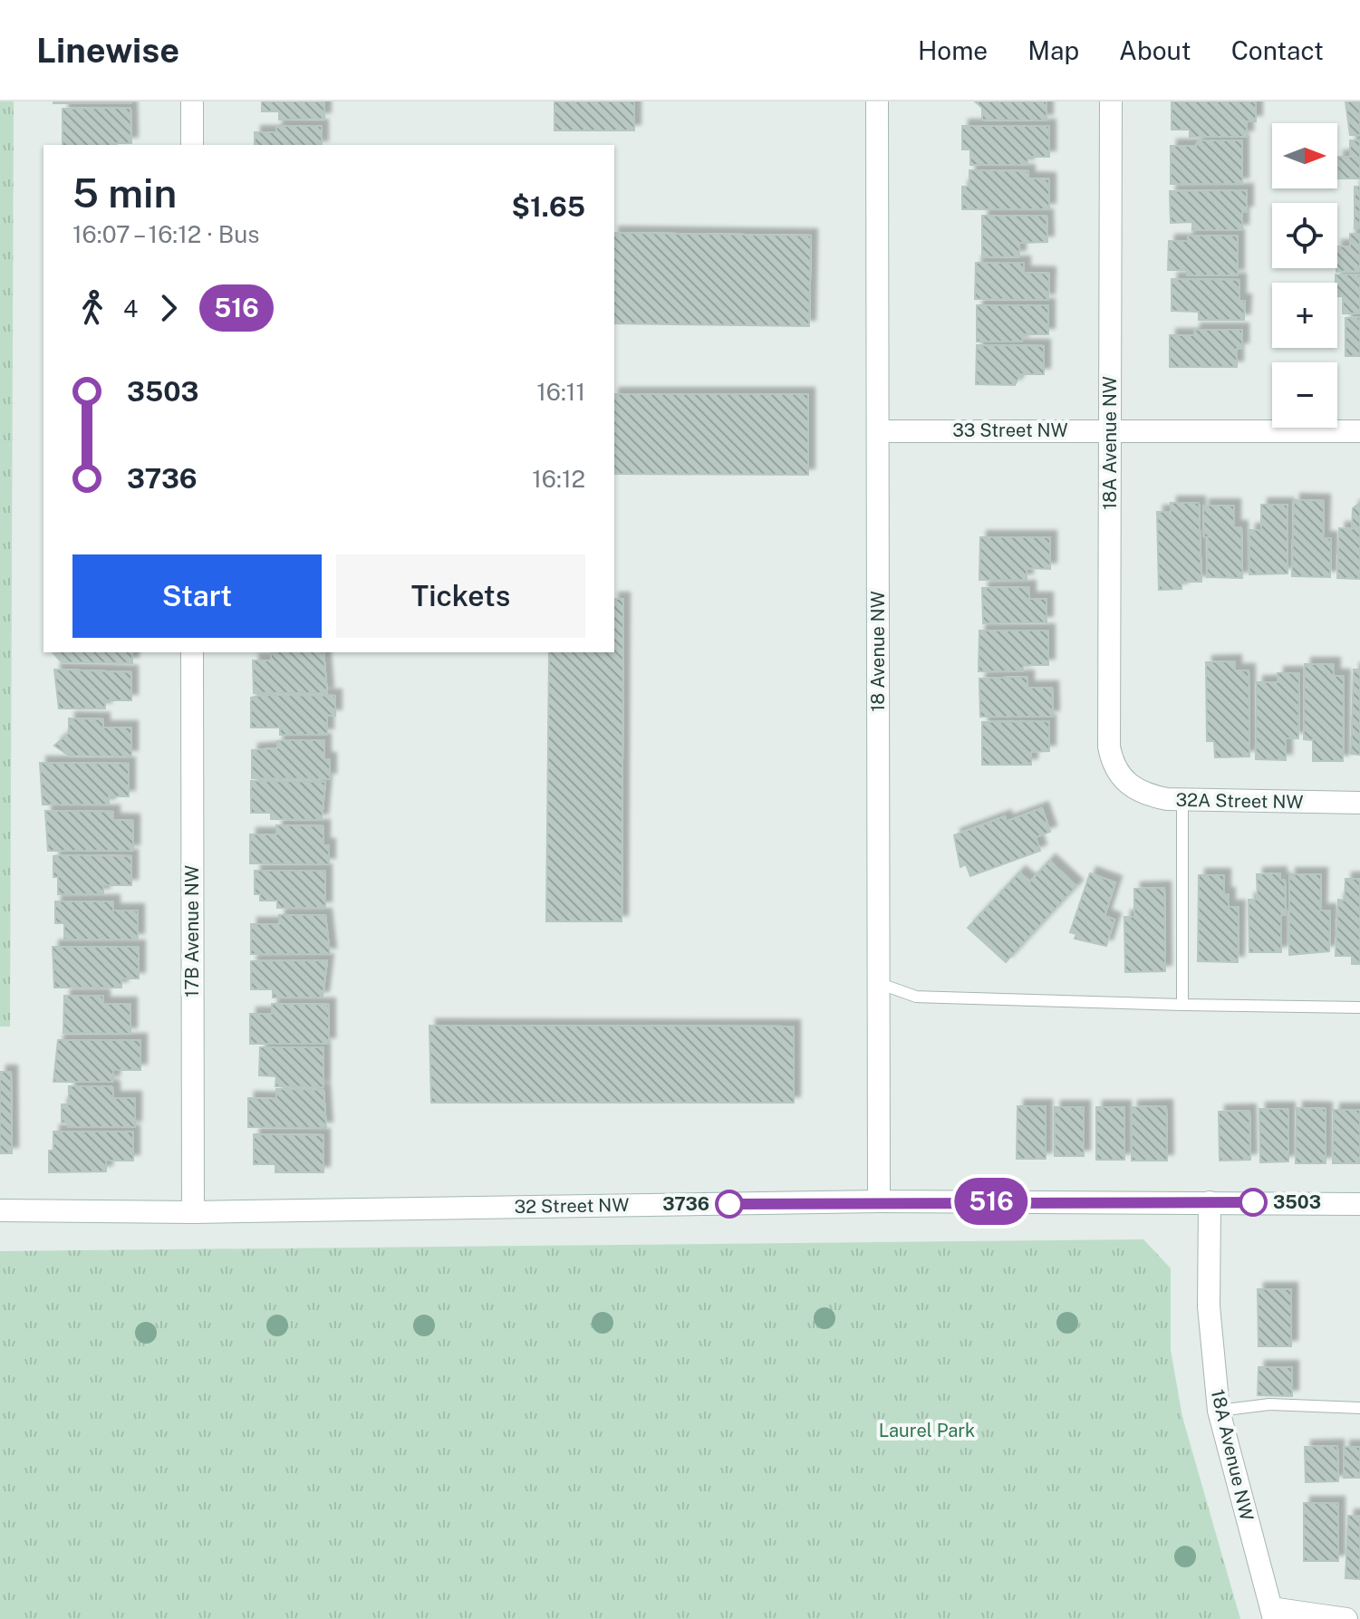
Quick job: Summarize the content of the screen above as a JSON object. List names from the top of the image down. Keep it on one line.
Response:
{"streets":{"street":["33 Street NW","18A Avenue NW","18 Avenue NW","32A Street NW","17B Avenue NW","32 Street NW"]},"crossings":[["33 Street NW","18A Avenue NW"],["33 Street NW","18 Avenue NW"],["18A Avenue NW","32A Street NW"],["18A Avenue NW","32 Street NW"],["18 Avenue NW","32 Street NW"],["17B Avenue NW","32 Street NW"]],"parks":["Laurel Park"],"places":["3503","3736"],"lines":["bus line 516"],"north":"right","page":{"header":"Linewise","nav":["Home","Map","About","Contact"],"on_map":"516","map_buttons":["+","−"],"heading":["5 min","16:07 – 16:12 · Bus","$1.65"],"legs":["4","516"],"list":[{"name":"3503","value":"16:11"},{"name":"3736","value":"16:12"}],"buttons":["Start","Tickets"]}}
